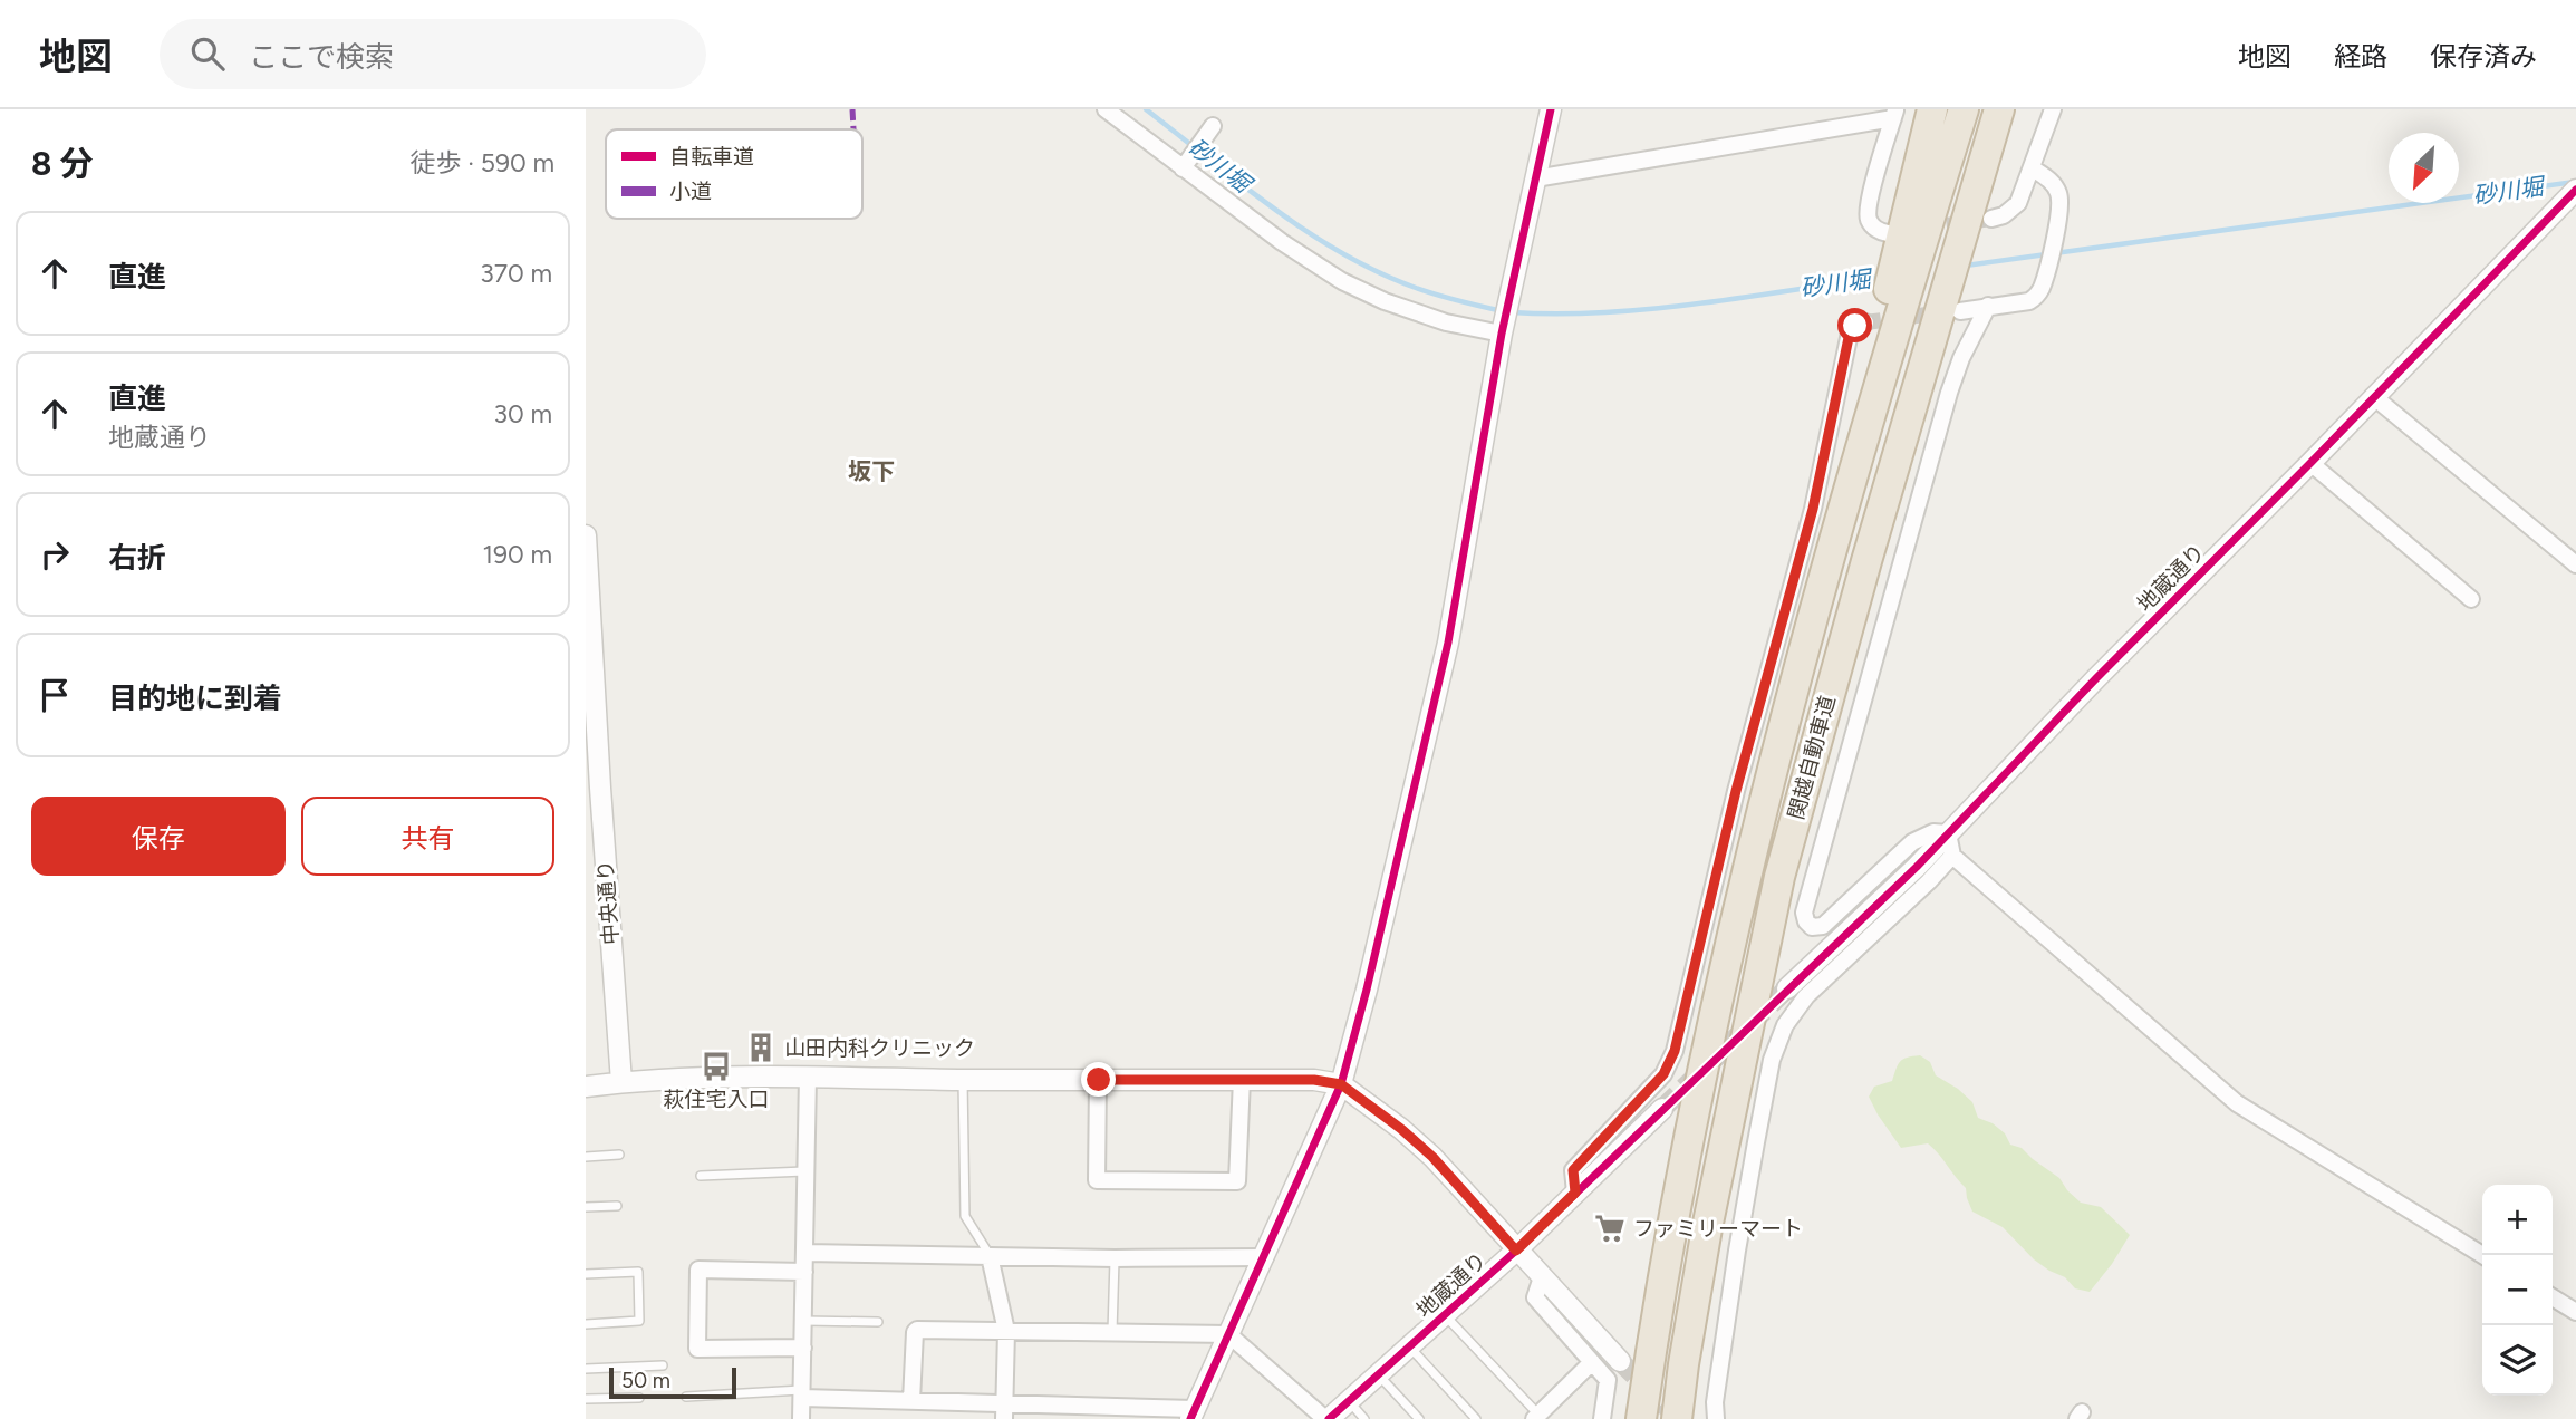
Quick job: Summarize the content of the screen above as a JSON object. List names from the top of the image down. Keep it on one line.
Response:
{"streets":{"highway":["関越自動車道"],"street":["地蔵通り","中央通り"]},"districts":["坂下"],"water":["砂川堀"],"places":{"building":["山田内科クリニック"],"bus stop":["萩住宅入口"],"supermarket":["ファミリーマート"]},"legend":["自転車道","小道"],"scale_bar":"50 m","north":"bottom left","page":{"header":"地図","search":"ここで検索","nav":["地図","経路","保存済み"],"heading":["8 分","徒歩 · 590 m"],"list":[["直進","370 m"],["直進","地蔵通り","30 m"],["右折","190 m"],"目的地に到着"],"buttons":["保存","共有"],"map_buttons":["+","−"],"scale":"50 m"}}
